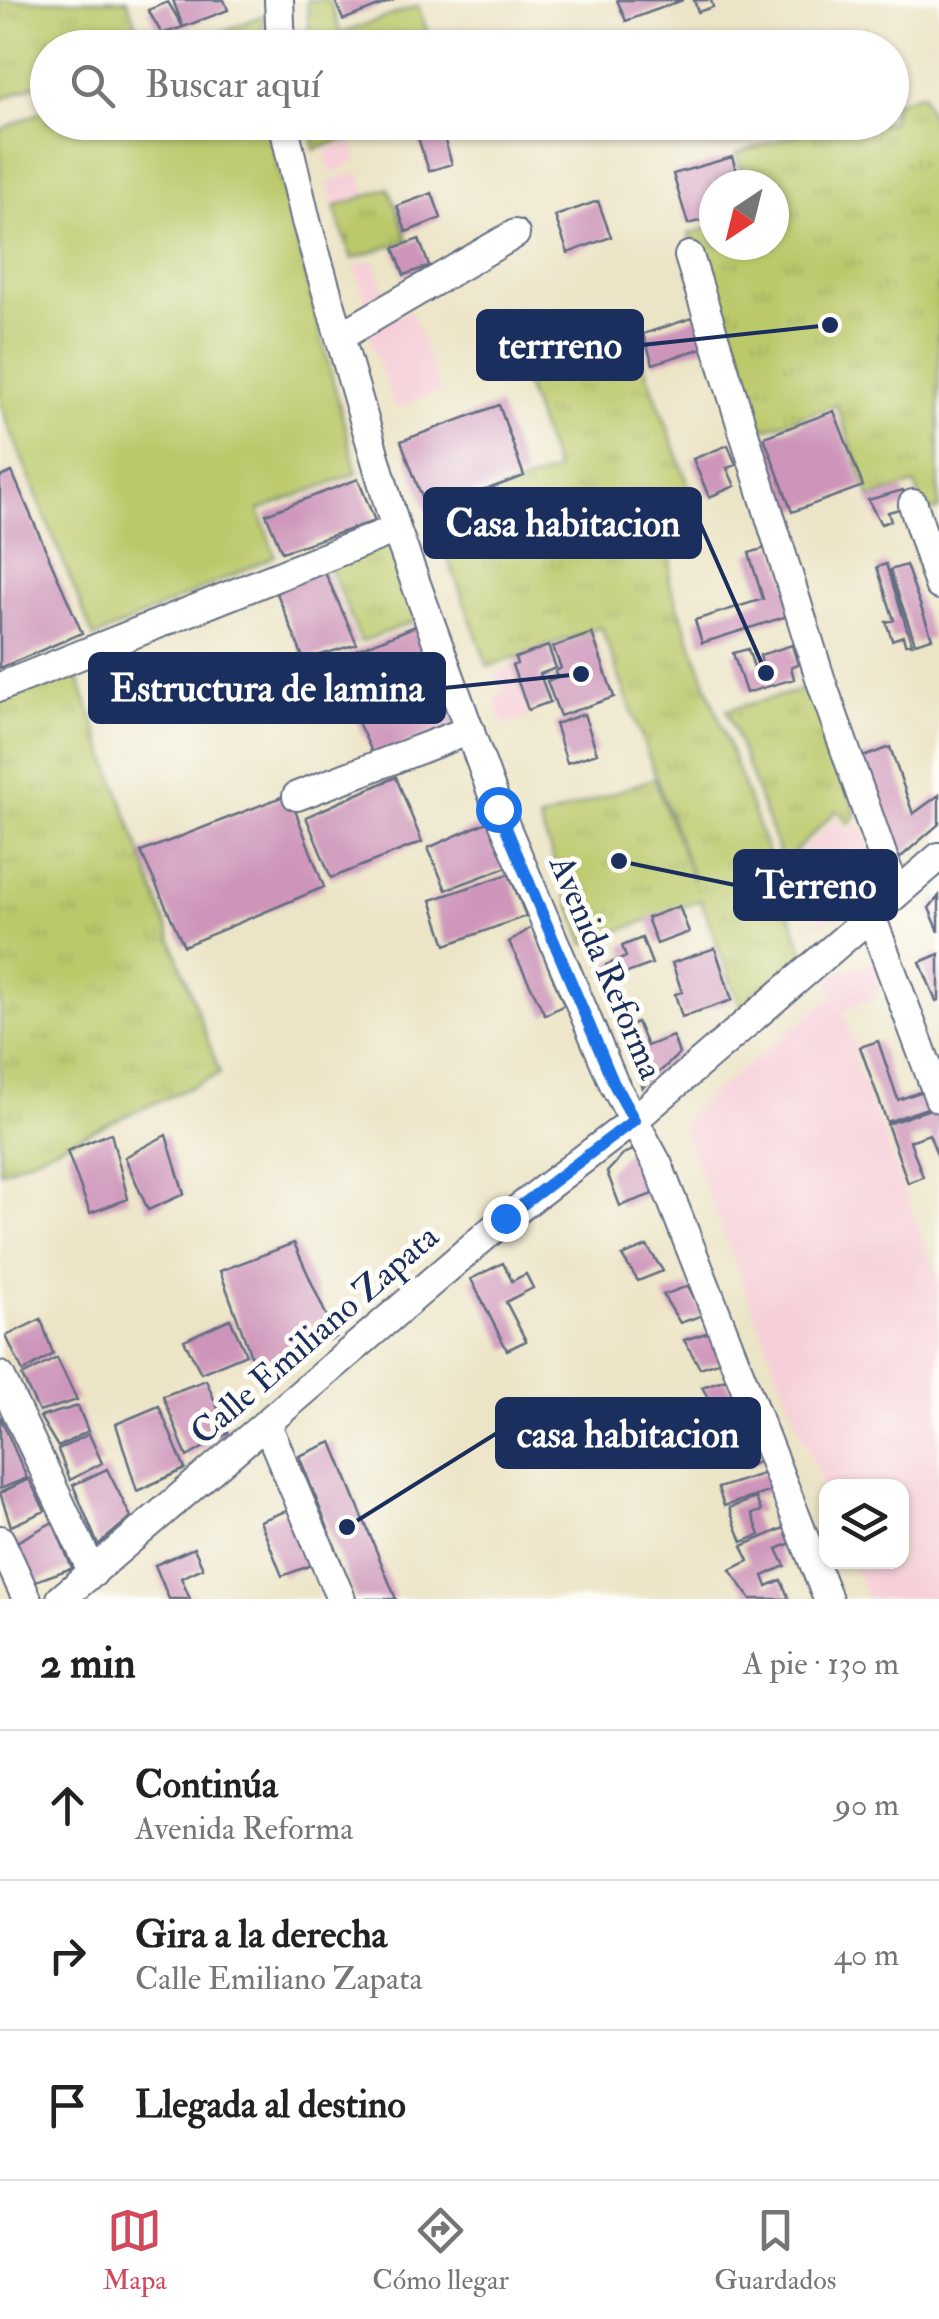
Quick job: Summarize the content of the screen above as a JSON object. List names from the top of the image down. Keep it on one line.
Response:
{"streets":{"street":["Avenida Reforma","Calle Emiliano Zapata"]},"crossings":[["Avenida Reforma","Calle Emiliano Zapata"]],"places":["terrreno","Casa habitacion","Estructura de lamina","Terreno","casa habitacion"],"north":"bottom left","page":{"search":"Buscar aquí","heading":["2 min","A pie · 130 m"],"list":[["Continúa","Avenida Reforma","90 m"],["Gira a la derecha","Calle Emiliano Zapata","40 m"],"Llegada al destino"],"nav":["Mapa","Cómo llegar","Guardados"]}}
